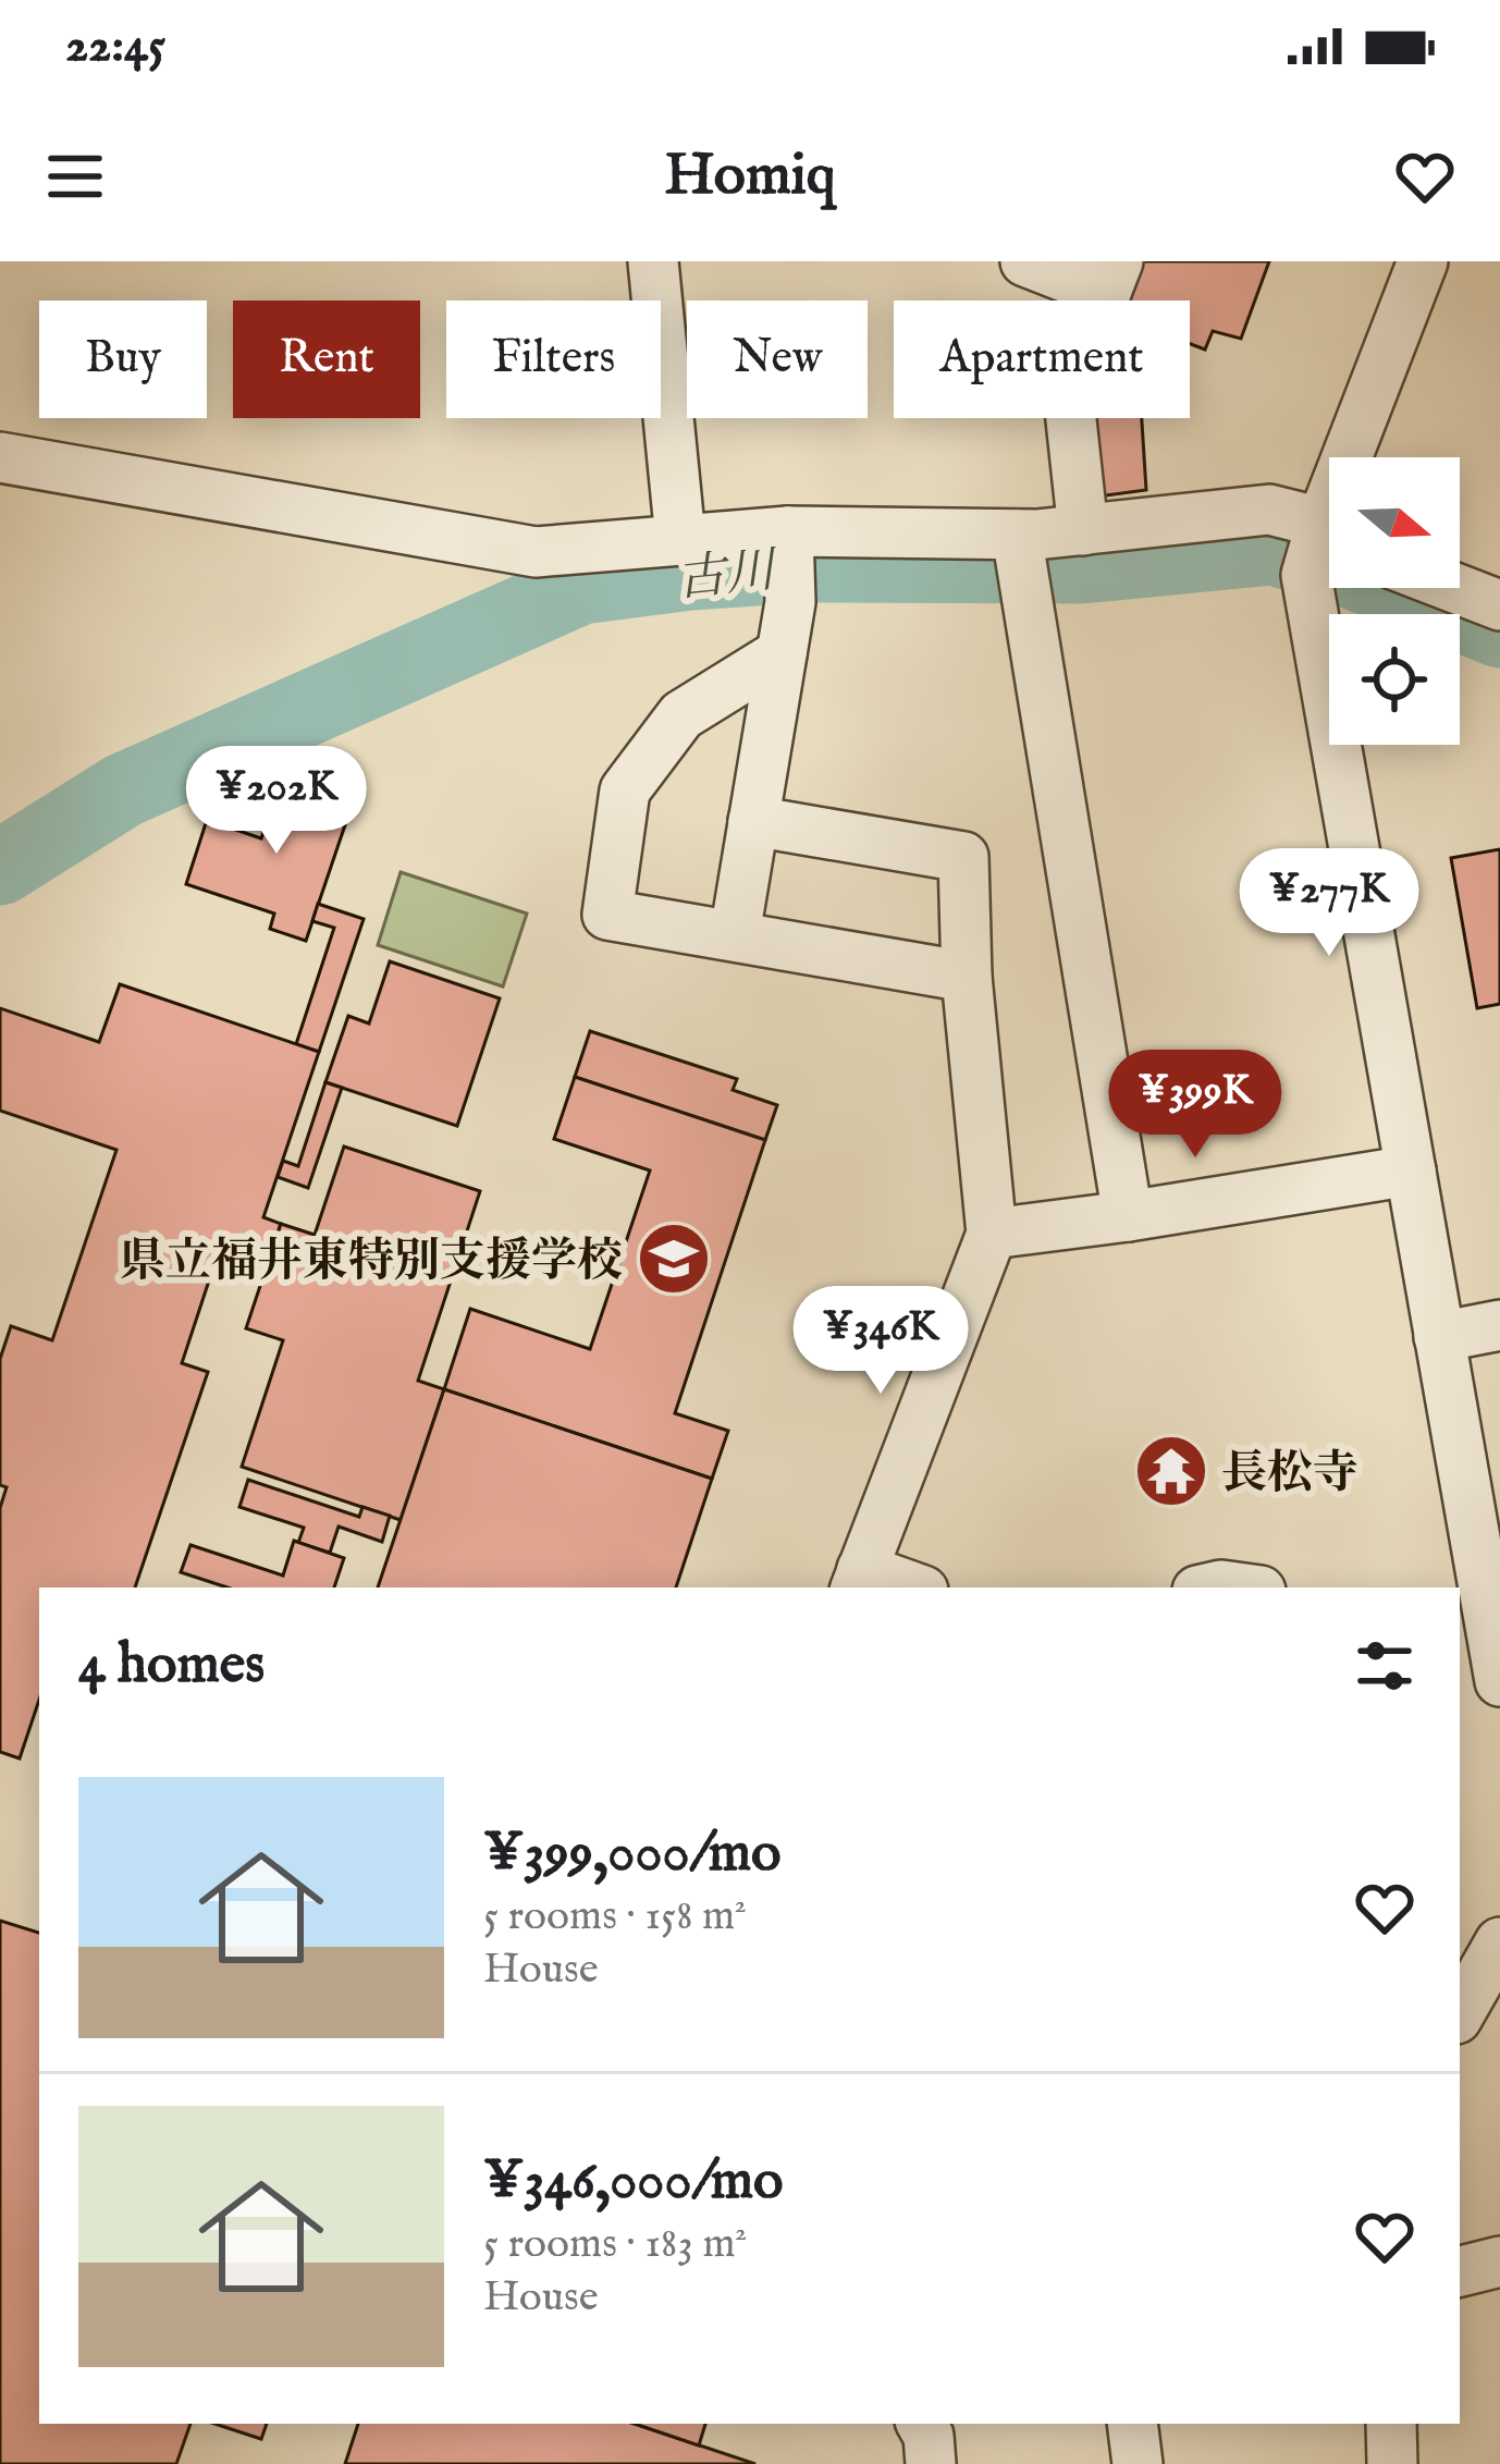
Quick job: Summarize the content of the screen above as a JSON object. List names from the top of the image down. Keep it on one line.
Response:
{"water":["古川"],"places":{"school or university":["県立福井東特別支援学校"],"temple":["長松寺"]},"north":"right","page":{"status":"22:45","header":"Homiq","chip":["Buy","Rent","Filters","New","Apartment"],"price":["¥202K","¥277K","¥399K","¥346K"],"heading":"4 homes","list":[{"name":"¥399,000/mo","note":"5 rooms · 158 m² · House"},{"name":"¥346,000/mo","note":"5 rooms · 183 m² · House"}]}}
